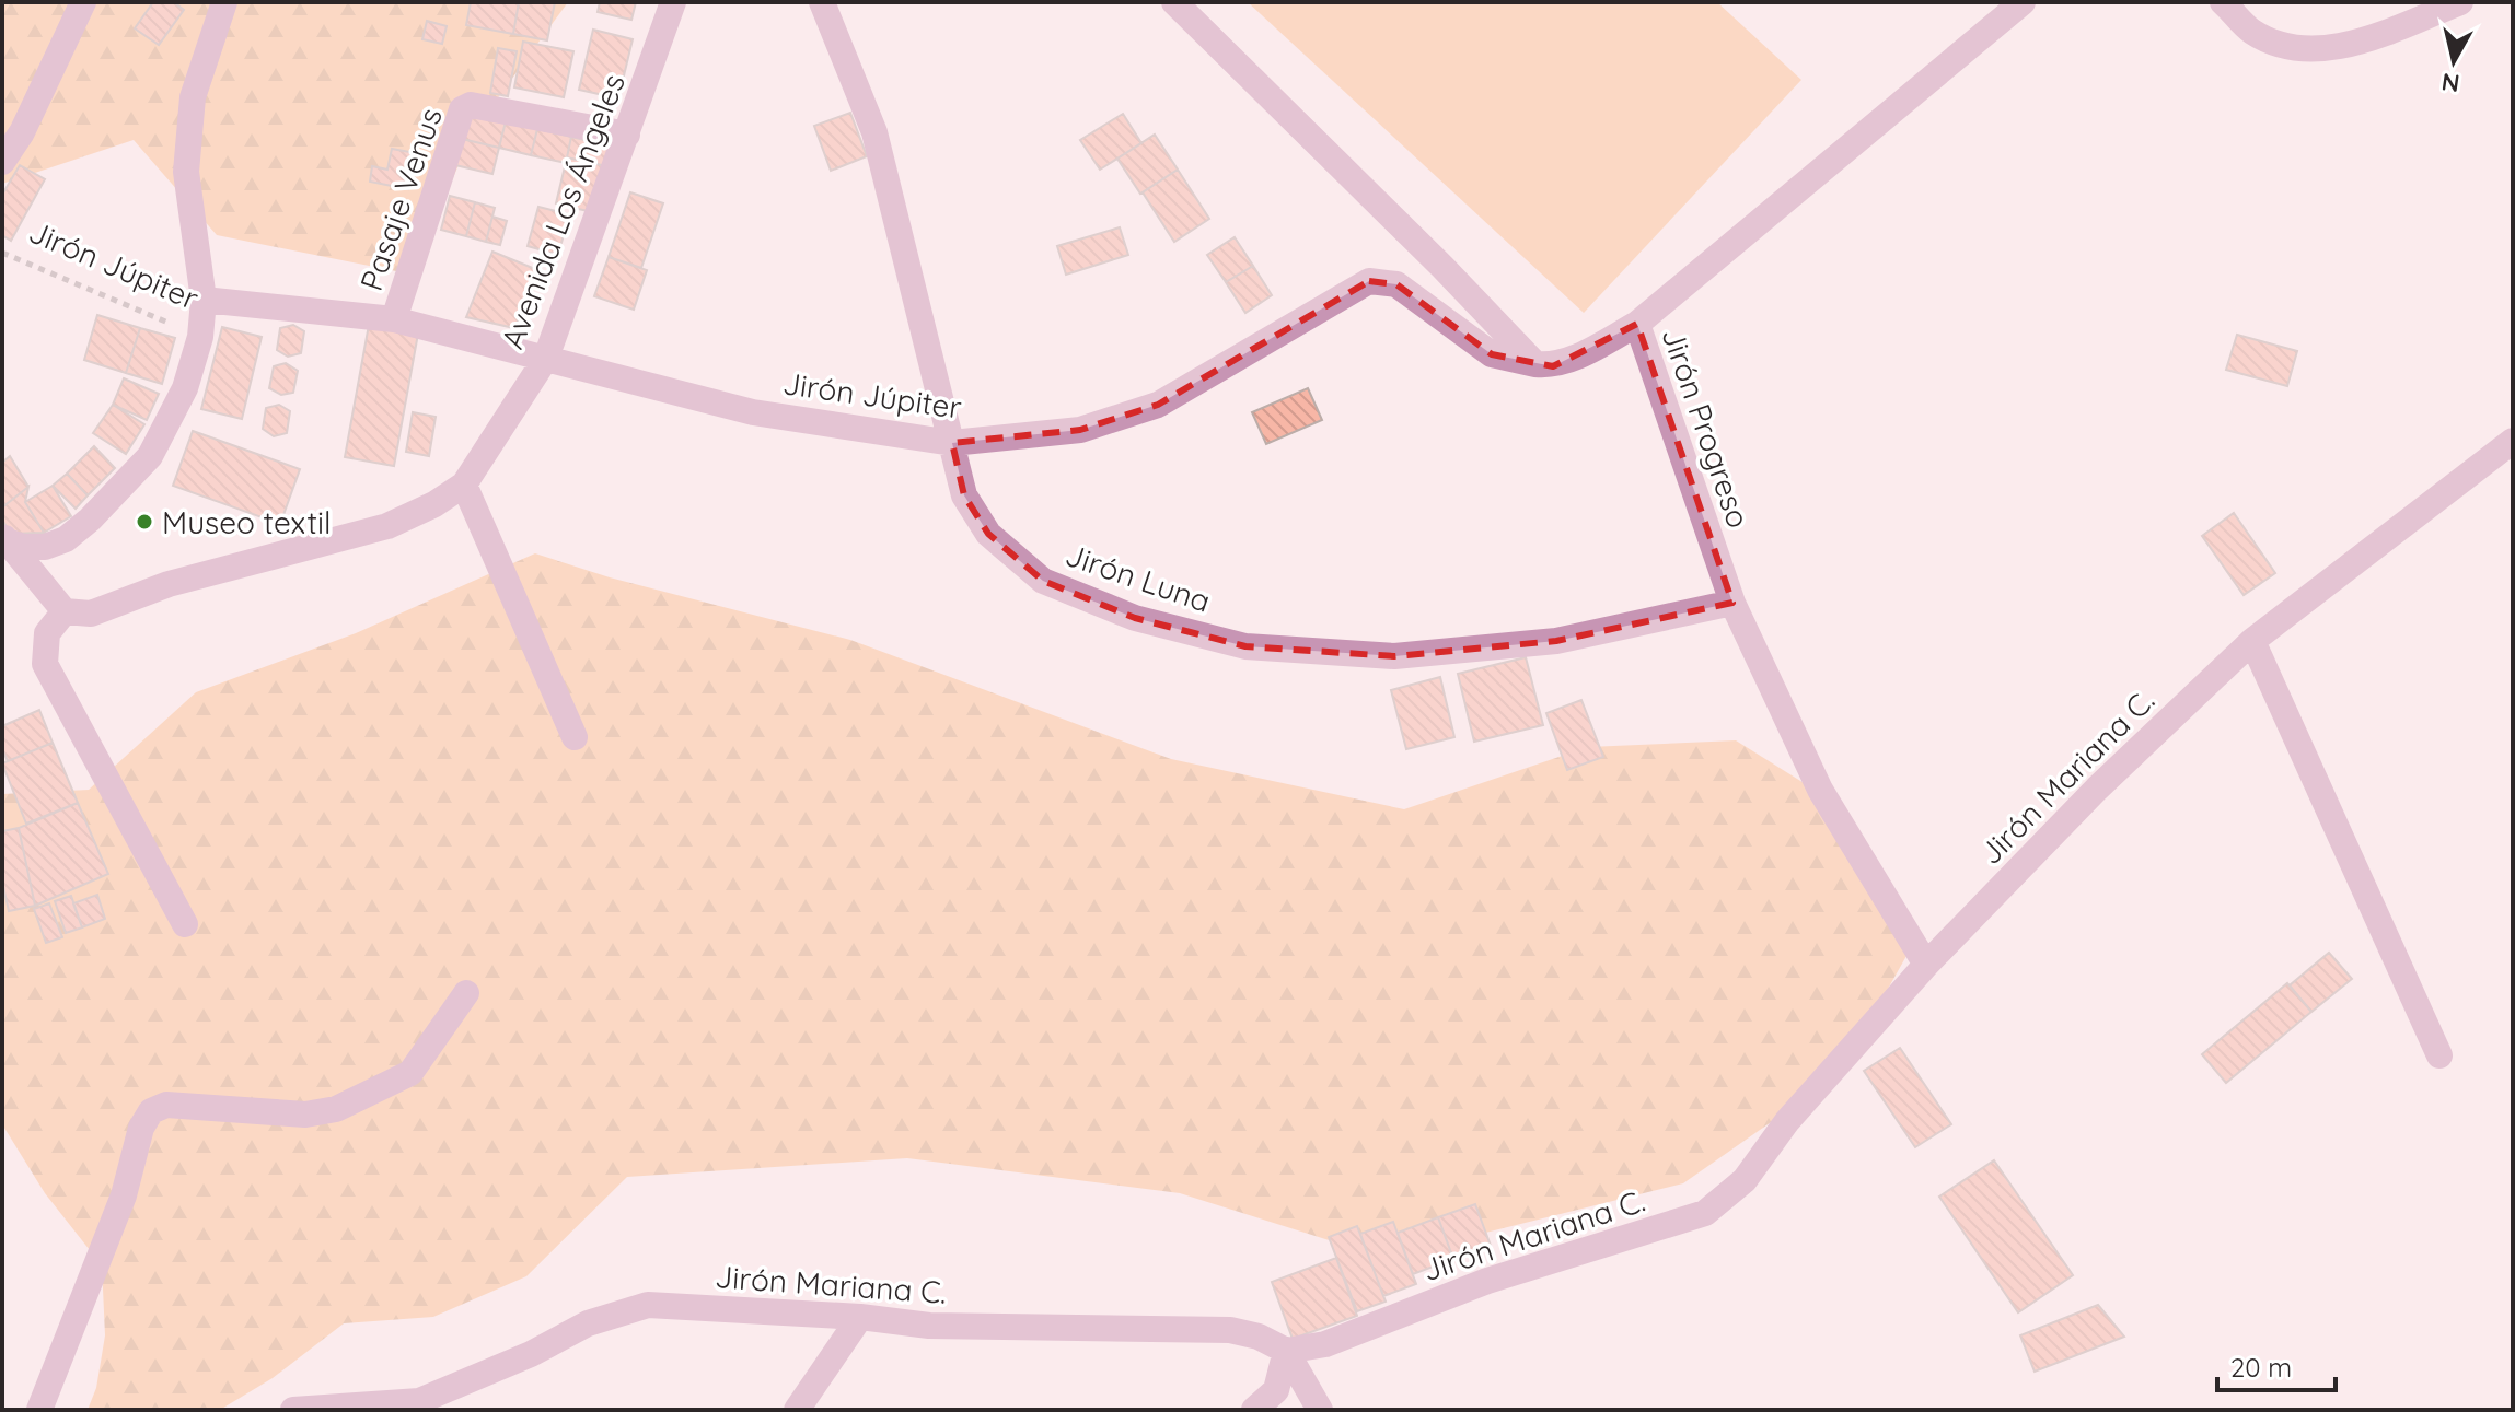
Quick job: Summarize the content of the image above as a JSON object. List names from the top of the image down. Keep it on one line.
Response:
{"streets":{"street":["Pasaje Venus","Avenida Los Ángeles","Jirón Júpiter","Jirón Progreso","Jirón Luna","Jirón Mariana C."]},"crossings":[["Pasaje Venus","Avenida Los Ángeles"],["Pasaje Venus","Jirón Júpiter"],["Avenida Los Ángeles","Jirón Júpiter"],["Jirón Júpiter","Jirón Progreso"],["Jirón Júpiter","Jirón Luna"],["Jirón Progreso","Jirón Luna"],["Jirón Progreso","Jirón Mariana C."]],"places":["Museo textil"],"scale_bar":"20 m","north":"bottom"}
